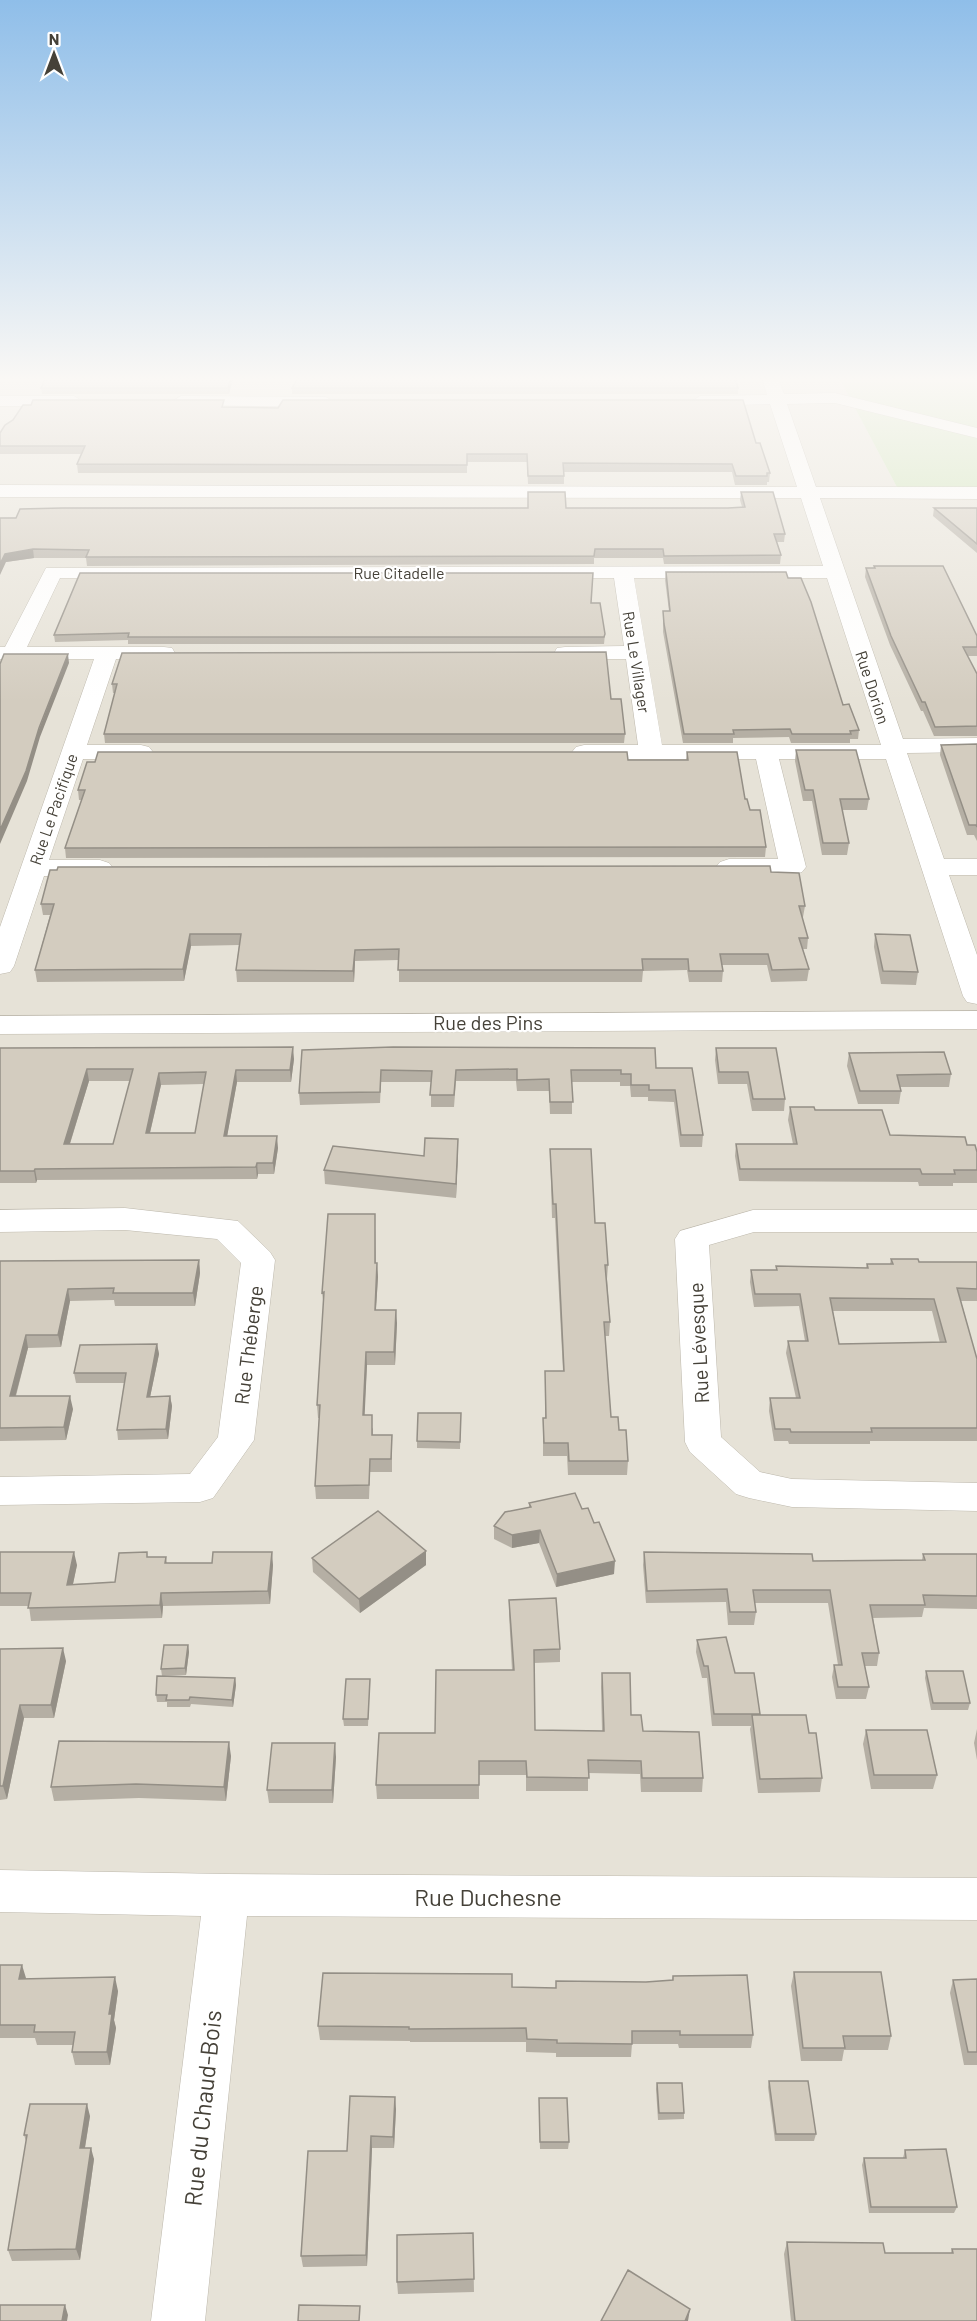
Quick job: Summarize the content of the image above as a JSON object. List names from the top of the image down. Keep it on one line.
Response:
{"streets":{"street":["Rue Citadelle","Rue Le Villager","Rue Dorion","Rue Le Pacifique","Rue des Pins","Rue Lévesque","Rue Théberge","Rue Duchesne","Rue du Chaud-Bois"]},"crossings":[["Rue Citadelle","Rue Le Villager"],["Rue Citadelle","Rue Dorion"],["Rue Duchesne","Rue du Chaud-Bois"]],"north":"top"}
